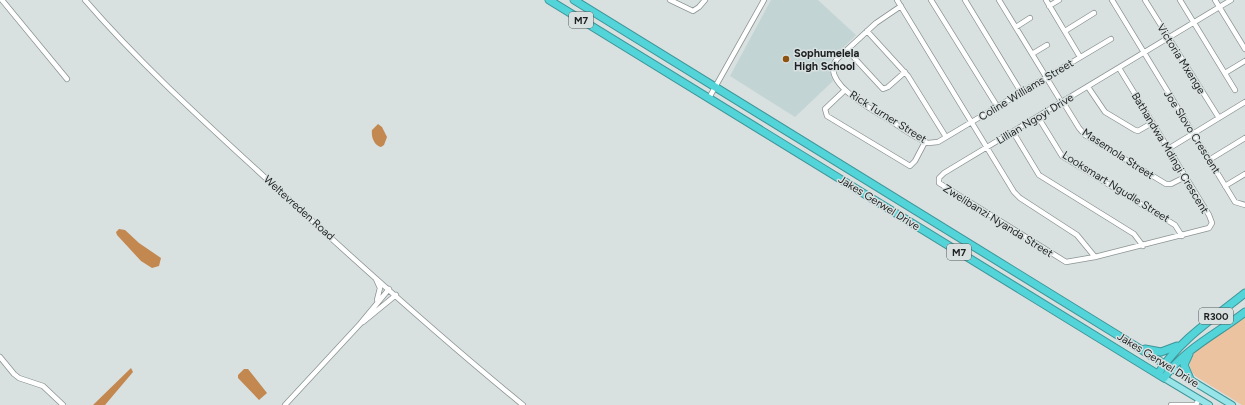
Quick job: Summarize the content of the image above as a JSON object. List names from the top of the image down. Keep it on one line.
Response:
{"streets":{"highway":["M7","Jakes Gerwel Drive","R300"],"street":["Victoria Mxenge","Coline Williams Street","Rick Turner Street","Lillian Ngoyi Drive","Joe Slovo Crescent","Bathandwa Mdingi Crescent","Masemola Street","Looksmart Ngudle Street","Weltevreden Road","Zwelibanzi Nyanda Street"]},"crossings":[["Victoria Mxenge","Lillian Ngoyi Drive"],["Coline Williams Street","Rick Turner Street"],["Coline Williams Street","Lillian Ngoyi Drive"],["Rick Turner Street","Lillian Ngoyi Drive"],["Lillian Ngoyi Drive","Joe Slovo Crescent"],["Lillian Ngoyi Drive","Bathandwa Mdingi Crescent"],["Lillian Ngoyi Drive","Masemola Street"],["Lillian Ngoyi Drive","Looksmart Ngudle Street"],["Lillian Ngoyi Drive","Zwelibanzi Nyanda Street"],["Bathandwa Mdingi Crescent","Masemola Street"],["Bathandwa Mdingi Crescent","Looksmart Ngudle Street"],["Bathandwa Mdingi Crescent","Zwelibanzi Nyanda Street"],["Jakes Gerwel Drive","R300"]],"places":["Sophumelela High School"]}
